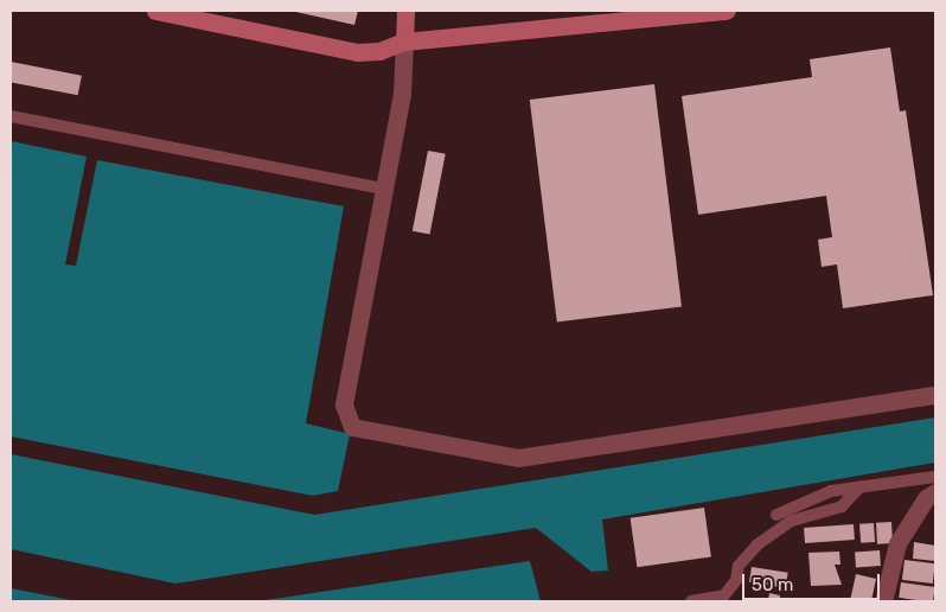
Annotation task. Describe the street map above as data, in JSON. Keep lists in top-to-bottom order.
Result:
{
  "scale_bar": "50 m"
}
